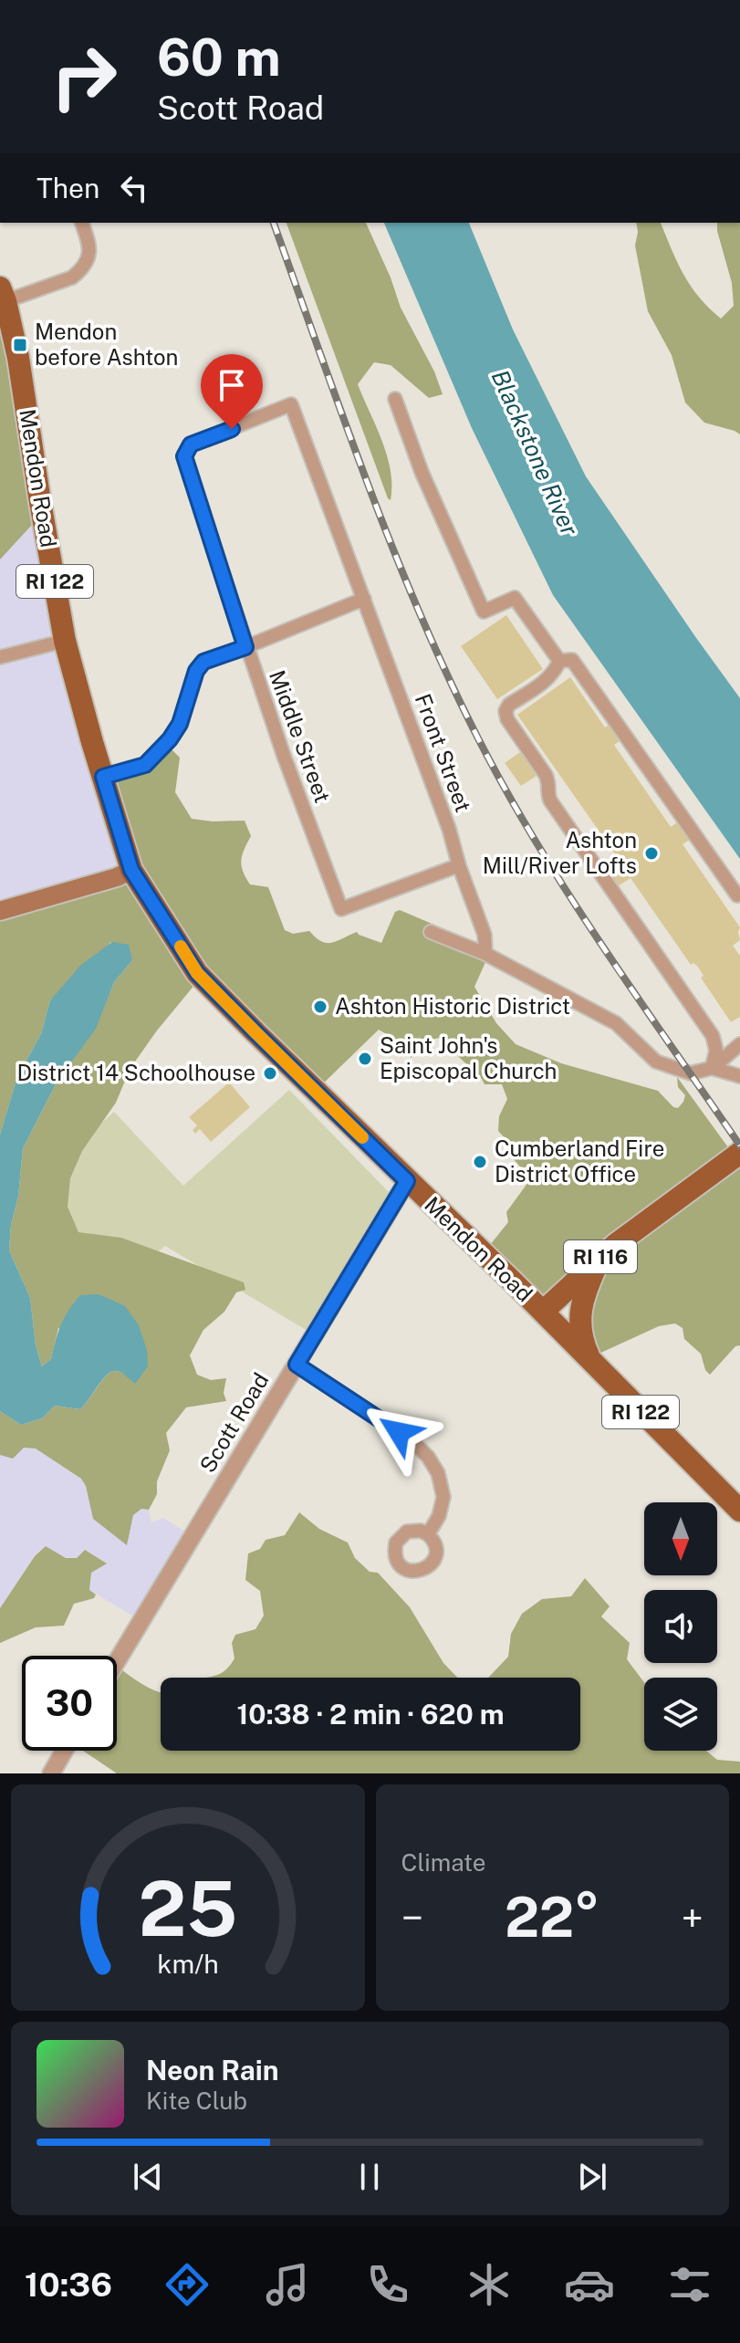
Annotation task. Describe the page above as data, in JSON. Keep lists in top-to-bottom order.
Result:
{
  "streets": {
    "main road": ["Mendon Road", "RI 122", "RI 116"],
    "street": ["Middle Street", "Front Street", "Scott Road"]
  },
  "crossings": [
    ["Mendon Road", "RI 116"],
    ["Mendon Road", "Scott Road"],
    ["Middle Street", "Front Street"]
  ],
  "water": ["Blackstone River"],
  "places": {
    "transit": ["Mendon before Ashton"],
    "other": [
      "Ashton Mill/River Lofts",
      "Ashton Historic District",
      "Saint John's Episcopal Church",
      "District 14 Schoolhouse",
      "Cumberland Fire District Office"
    ]
  },
  "north": "bottom",
  "page": {
    "turn": ["60 m", "Scott Road"],
    "then": "Then",
    "limit": "30",
    "trip": "10:38 · 2 min · 620 m",
    "tile": "Climate",
    "heat": ["−", "22°", "+"],
    "song": ["Neon Rain", "Kite Club"],
    "tabs": "10:36",
    "gauge": ["25", "km/h"]
  }
}
